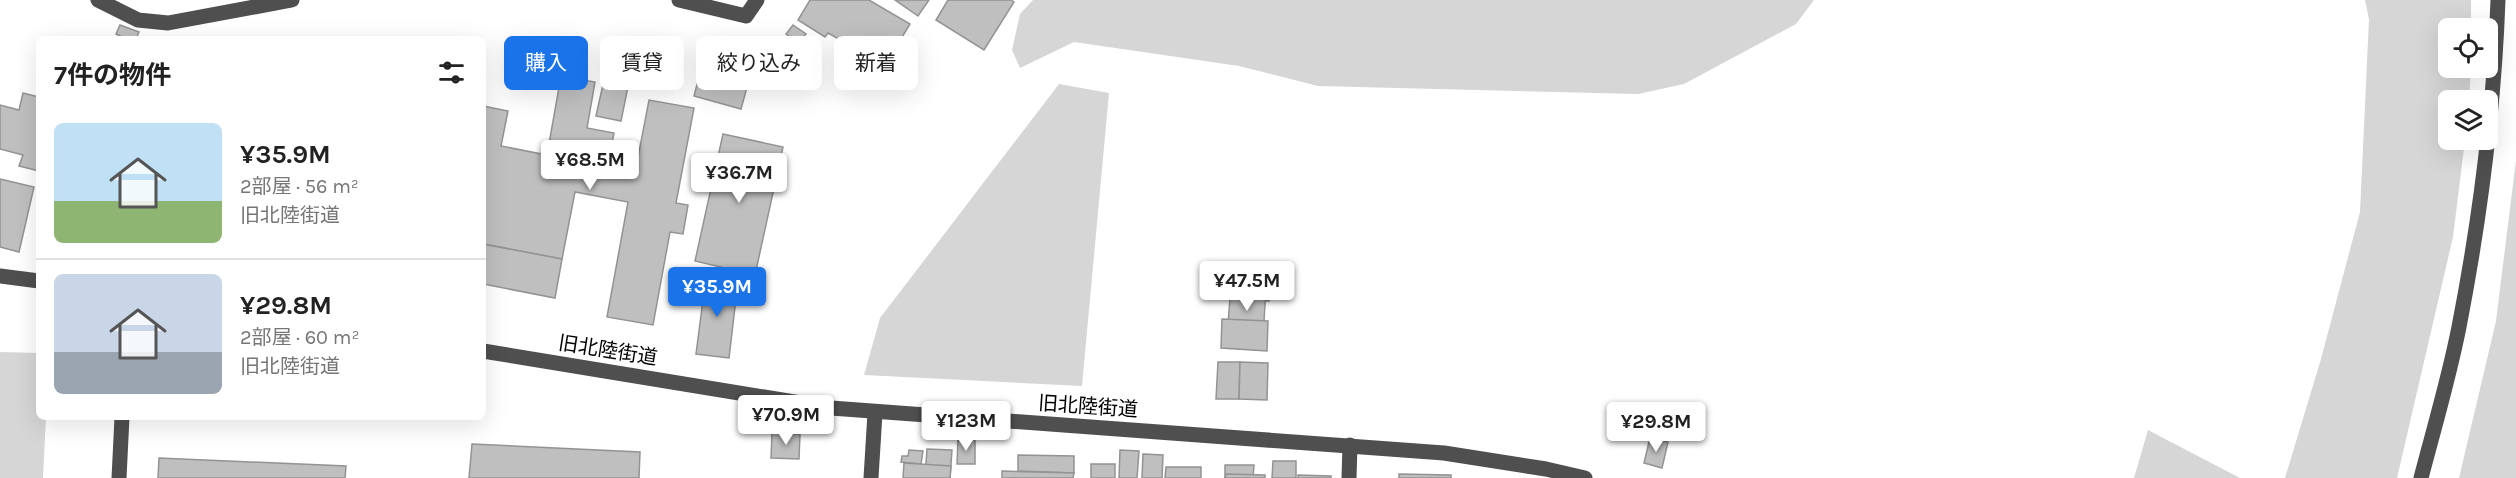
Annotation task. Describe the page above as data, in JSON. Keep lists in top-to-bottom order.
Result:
{
  "streets": {
    "street": ["旧北陸街道"]
  },
  "page": {
    "chip": [
      "購入",
      "賃貸",
      "絞り込み",
      "新着"
    ],
    "heading": "7件の物件",
    "list": [
      {
        "name": "¥35.9M",
        "note": "2部屋 · 56 m² · 旧北陸街道"
      },
      {
        "name": "¥29.8M",
        "note": "2部屋 · 60 m² · 旧北陸街道"
      }
    ],
    "price": [
      "¥68.5M",
      "¥36.7M",
      "¥47.5M",
      "¥35.9M",
      "¥70.9M",
      "¥123M",
      "¥29.8M"
    ]
  }
}
